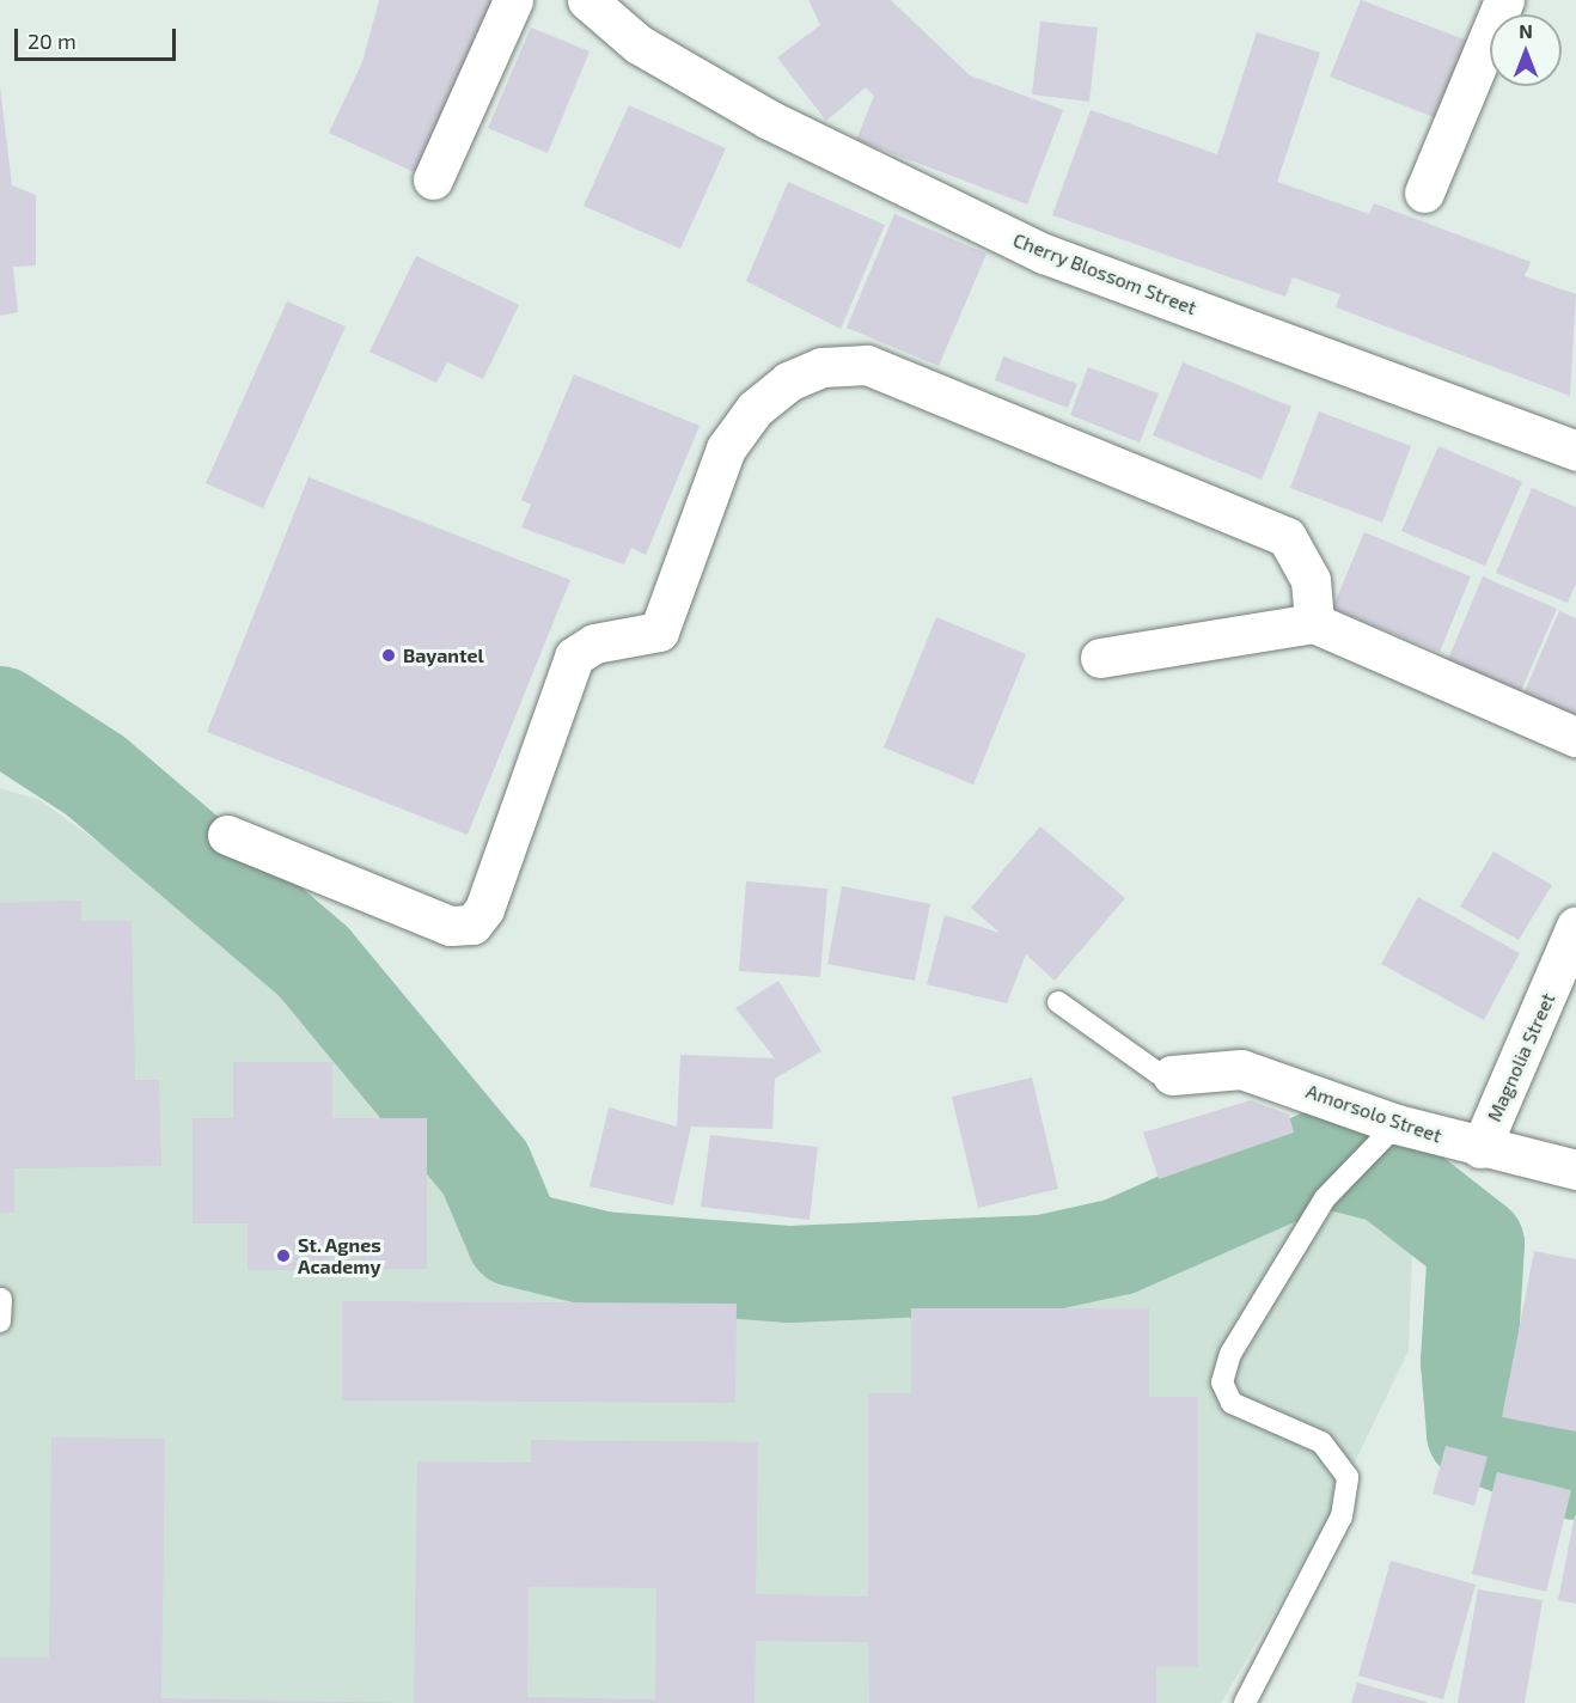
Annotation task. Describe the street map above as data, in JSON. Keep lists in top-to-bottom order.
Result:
{
  "streets": {
    "street": ["Cherry Blossom Street", "Magnolia Street", "Amorsolo Street"]
  },
  "crossings": [
    ["Magnolia Street", "Amorsolo Street"]
  ],
  "places": ["Bayantel", "St. Agnes Academy"],
  "scale_bar": "20 m",
  "north": "top"
}
